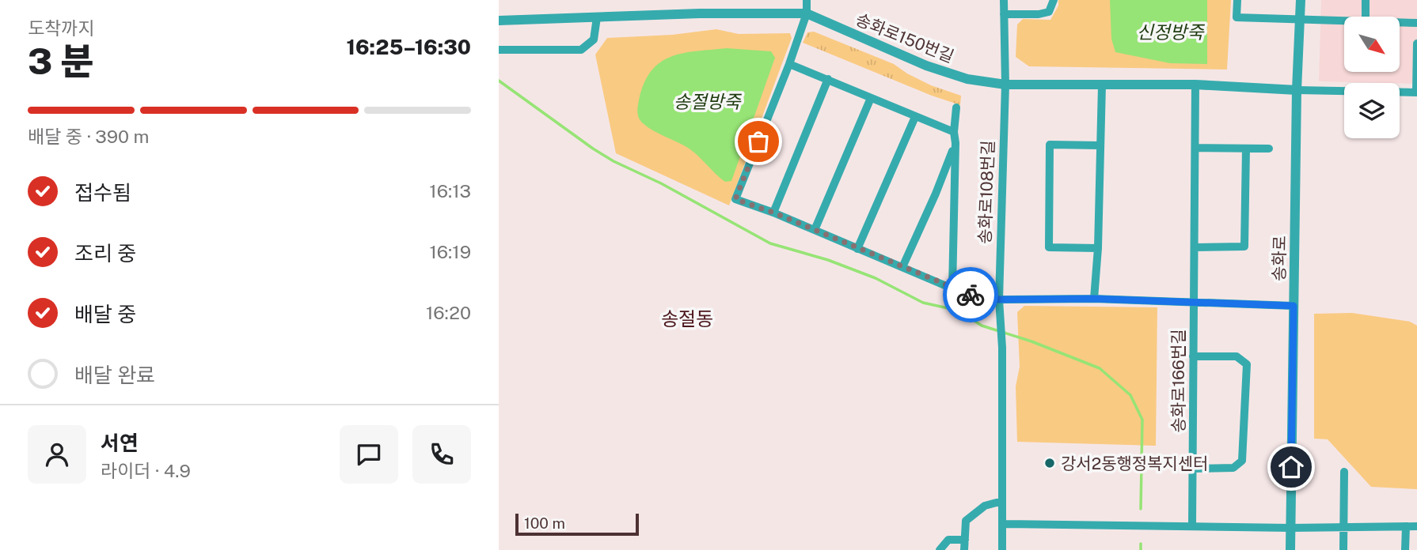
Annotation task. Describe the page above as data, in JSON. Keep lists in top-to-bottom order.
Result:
{
  "streets": {
    "street": [
      "송화로150번길",
      "송화로108번길",
      "송화로",
      "송화로166번길"
    ]
  },
  "crossings": [
    ["송화로150번길", "송화로108번길"],
    ["송화로150번길", "송화로"]
  ],
  "districts": ["송절동"],
  "water": ["신정방죽", "송절방죽"],
  "places": ["강서2동행정복지센터"],
  "scale_bar": "100 m",
  "north": "bottom right",
  "page": {
    "heading": ["3 분", "도착까지", "16:25–16:30"],
    "panel": ["서연", "라이더 · 4.9"],
    "bar": "배달 중 · 390 m",
    "list": [
      ["접수됨", "16:13"],
      ["조리 중", "16:19"],
      ["배달 중", "16:20"],
      "배달 완료"
    ],
    "scale": "100 m"
  }
}
